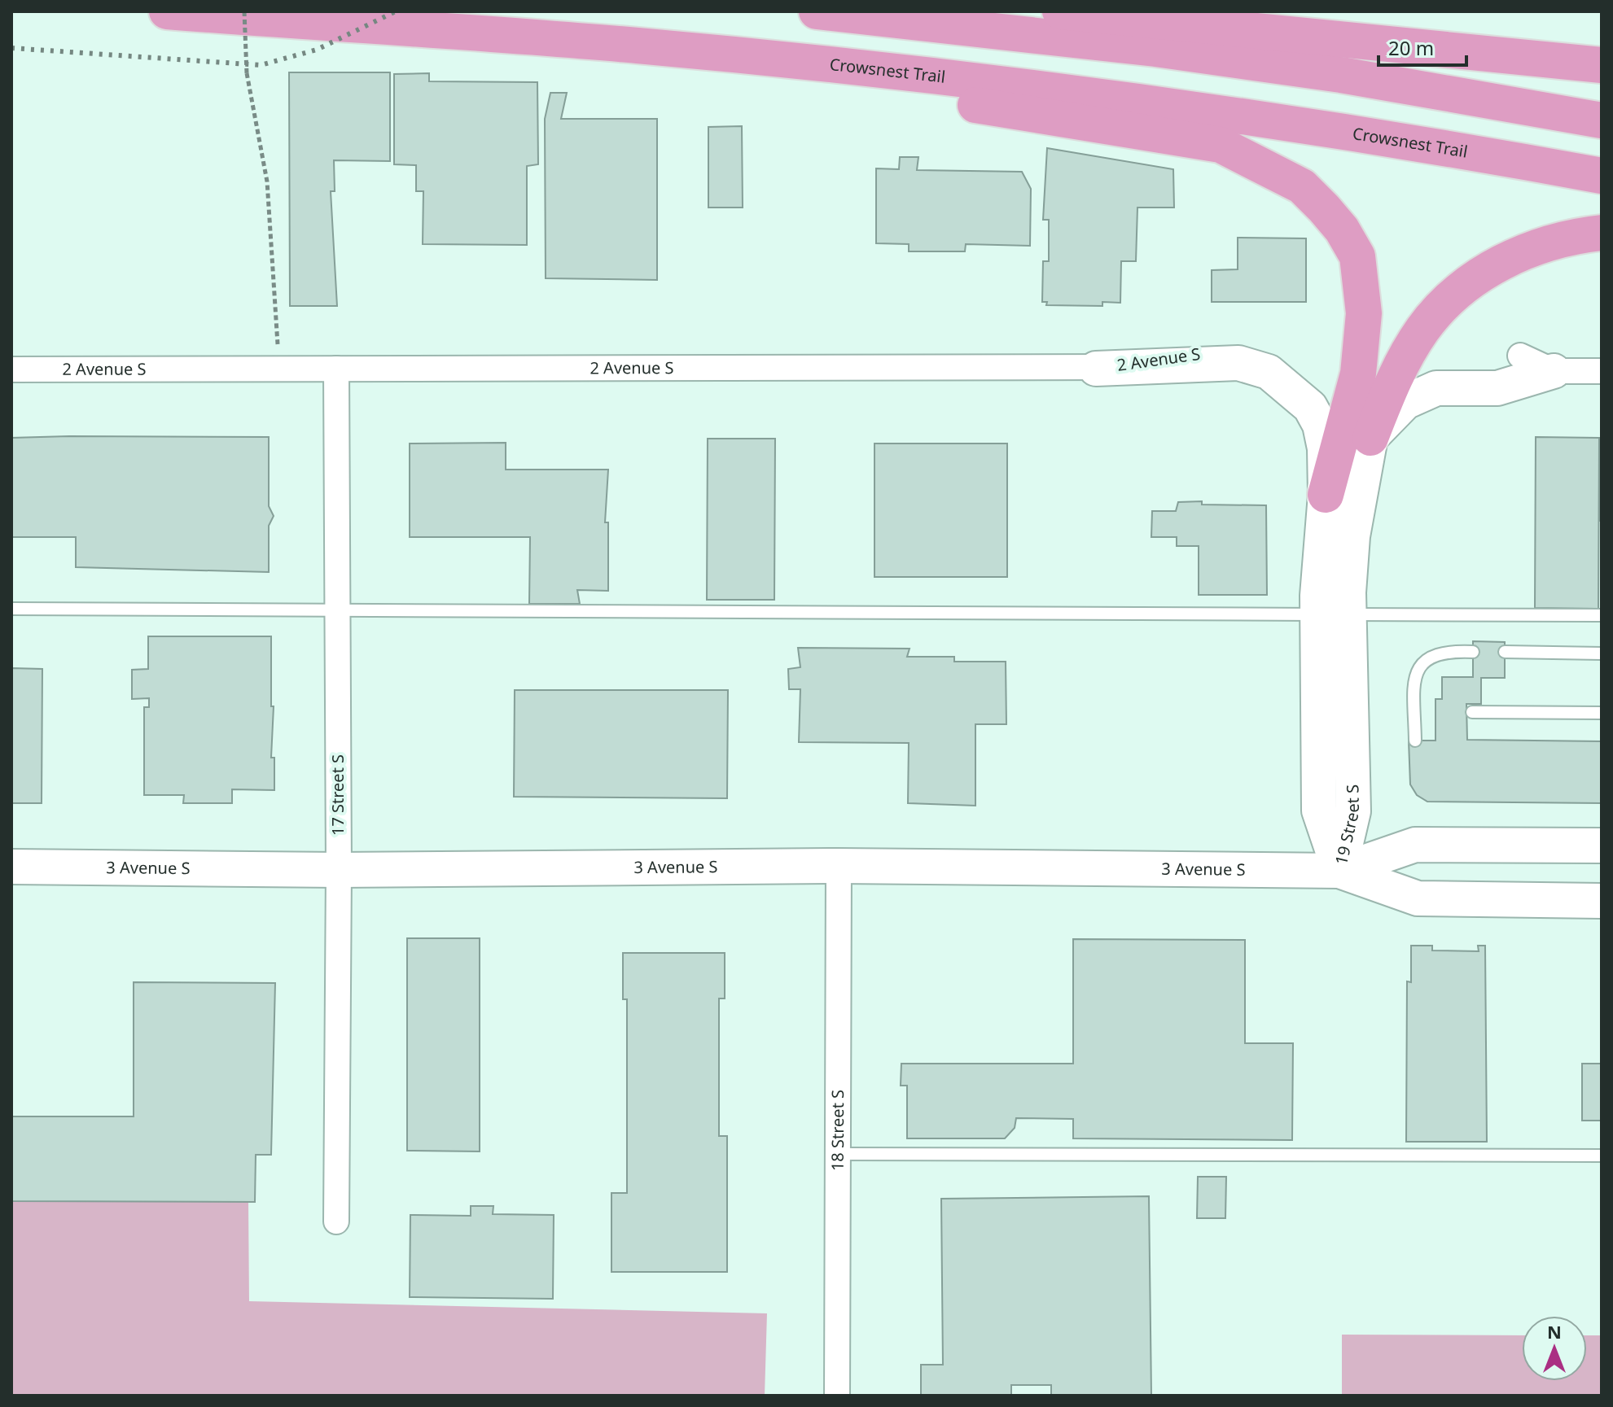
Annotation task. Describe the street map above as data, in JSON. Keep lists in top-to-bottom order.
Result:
{
  "streets": {
    "highway": ["Crowsnest Trail"],
    "main road": ["19 Street S", "3 Avenue S"],
    "street": ["2 Avenue S", "17 Street S", "18 Street S"]
  },
  "crossings": [
    ["2 Avenue S", "17 Street S"],
    ["2 Avenue S", "19 Street S"],
    ["17 Street S", "3 Avenue S"],
    ["19 Street S", "3 Avenue S"],
    ["3 Avenue S", "18 Street S"]
  ],
  "scale_bar": "20 m",
  "north": "top"
}
